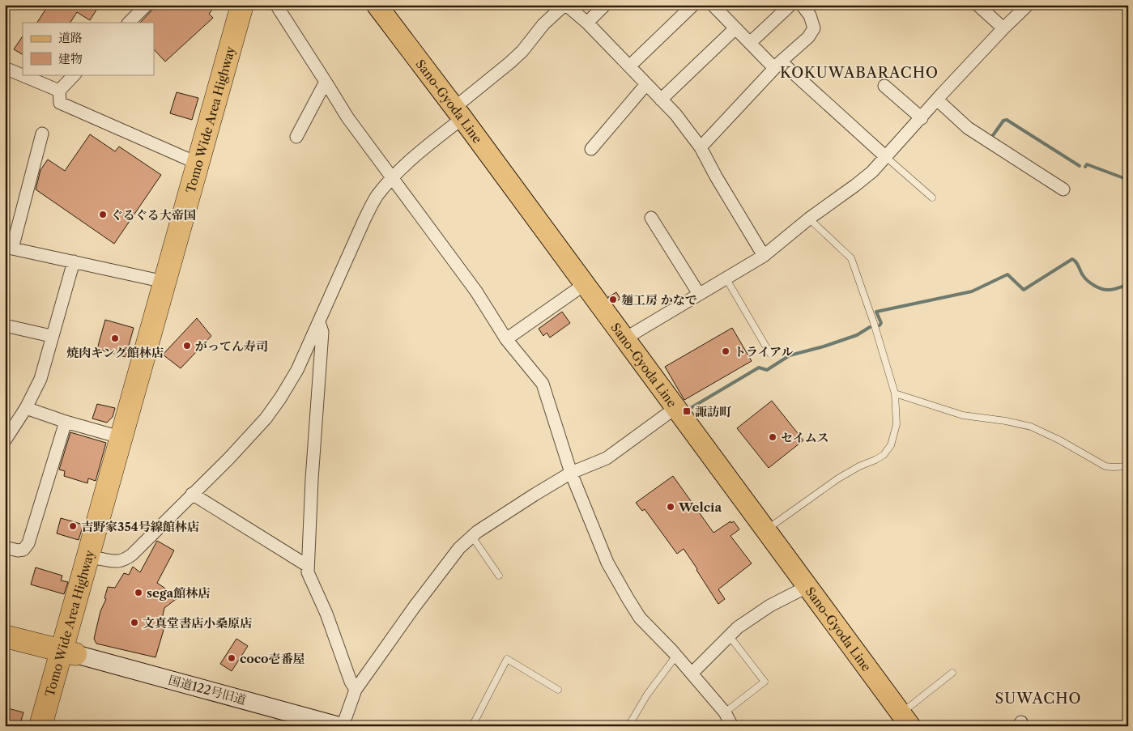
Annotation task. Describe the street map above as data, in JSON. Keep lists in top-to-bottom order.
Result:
{
  "streets": {
    "highway": ["Tomo Wide Area Highway"],
    "main road": ["Sano-Gyoda Line"],
    "street": ["国道122号旧道"]
  },
  "crossings": [
    ["Tomo Wide Area Highway", "国道122号旧道"]
  ],
  "districts": ["KOKUWABARACHO", "SUWACHO"],
  "places": {
    "other": [
      "ぐるぐる大帝国",
      "麺工房 かなで",
      "焼肉キング館林店",
      "がってん寿司",
      "トライアル",
      "セイムス",
      "Welcia",
      "吉野家354号線館林店",
      "sega館林店",
      "文真堂書店小桑原店",
      "coco壱番屋"
    ],
    "transit": ["諏訪町"]
  },
  "legend": ["道路", "建物"]
}
